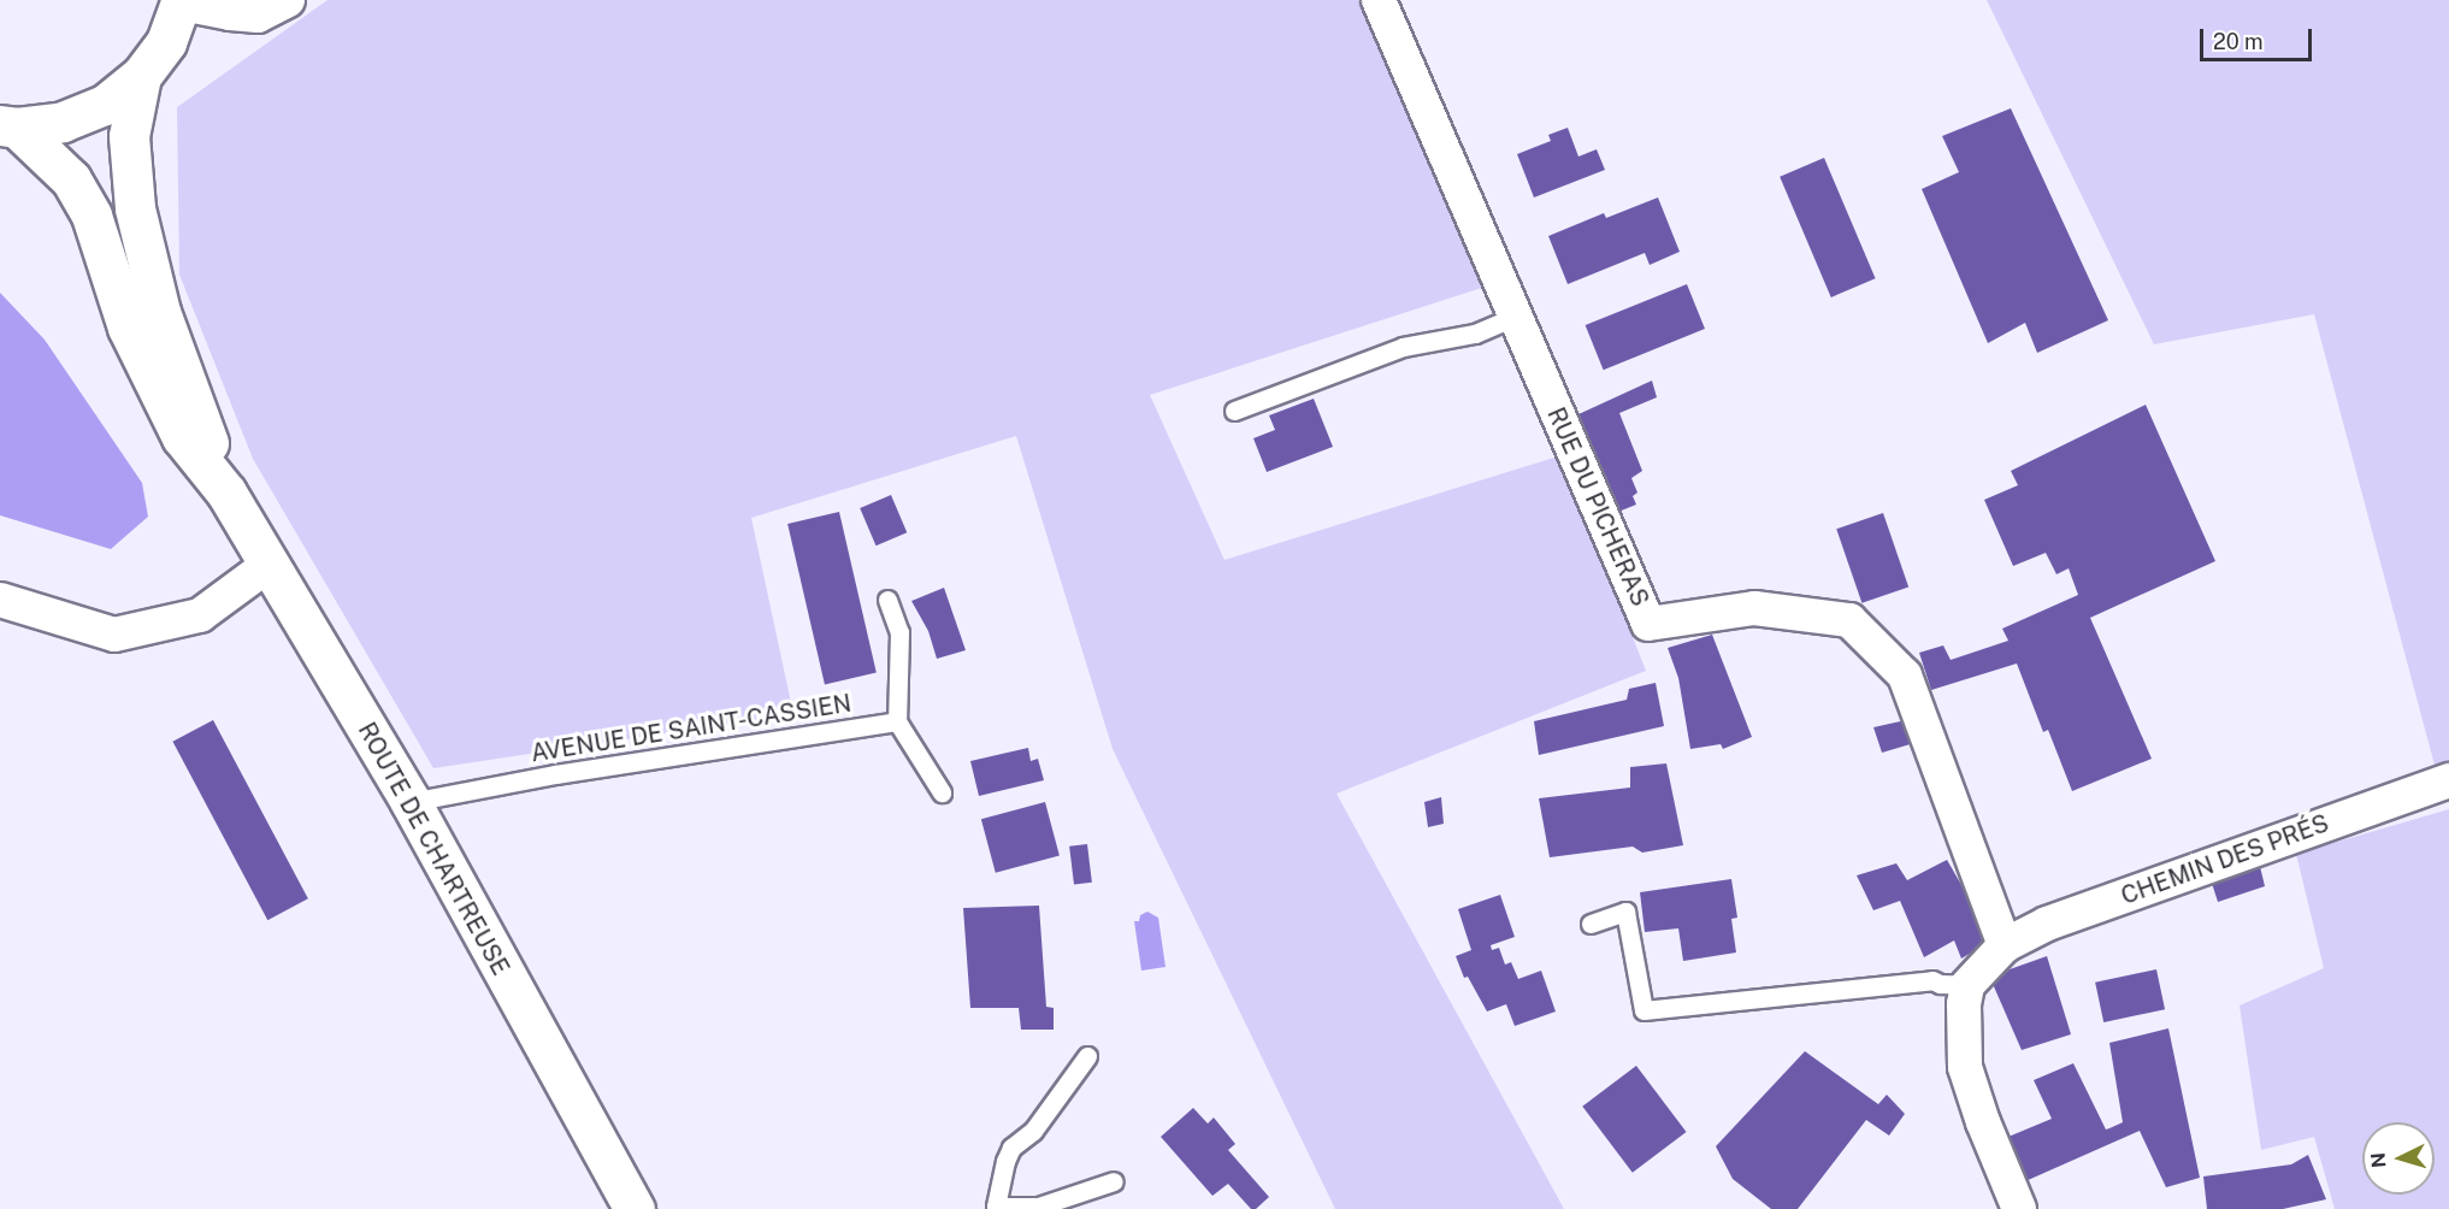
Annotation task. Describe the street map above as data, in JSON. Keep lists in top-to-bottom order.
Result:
{
  "streets": {
    "main road": ["ROUTE DE CHARTREUSE"],
    "street": ["RUE DU PICHERAS", "CHEMIN DES PRÉS"],
    "lane": ["AVENUE DE SAINT-CASSIEN"]
  },
  "crossings": [
    ["RUE DU PICHERAS", "CHEMIN DES PRÉS"],
    ["AVENUE DE SAINT-CASSIEN", "ROUTE DE CHARTREUSE"]
  ],
  "scale_bar": "20 m",
  "north": "left"
}
